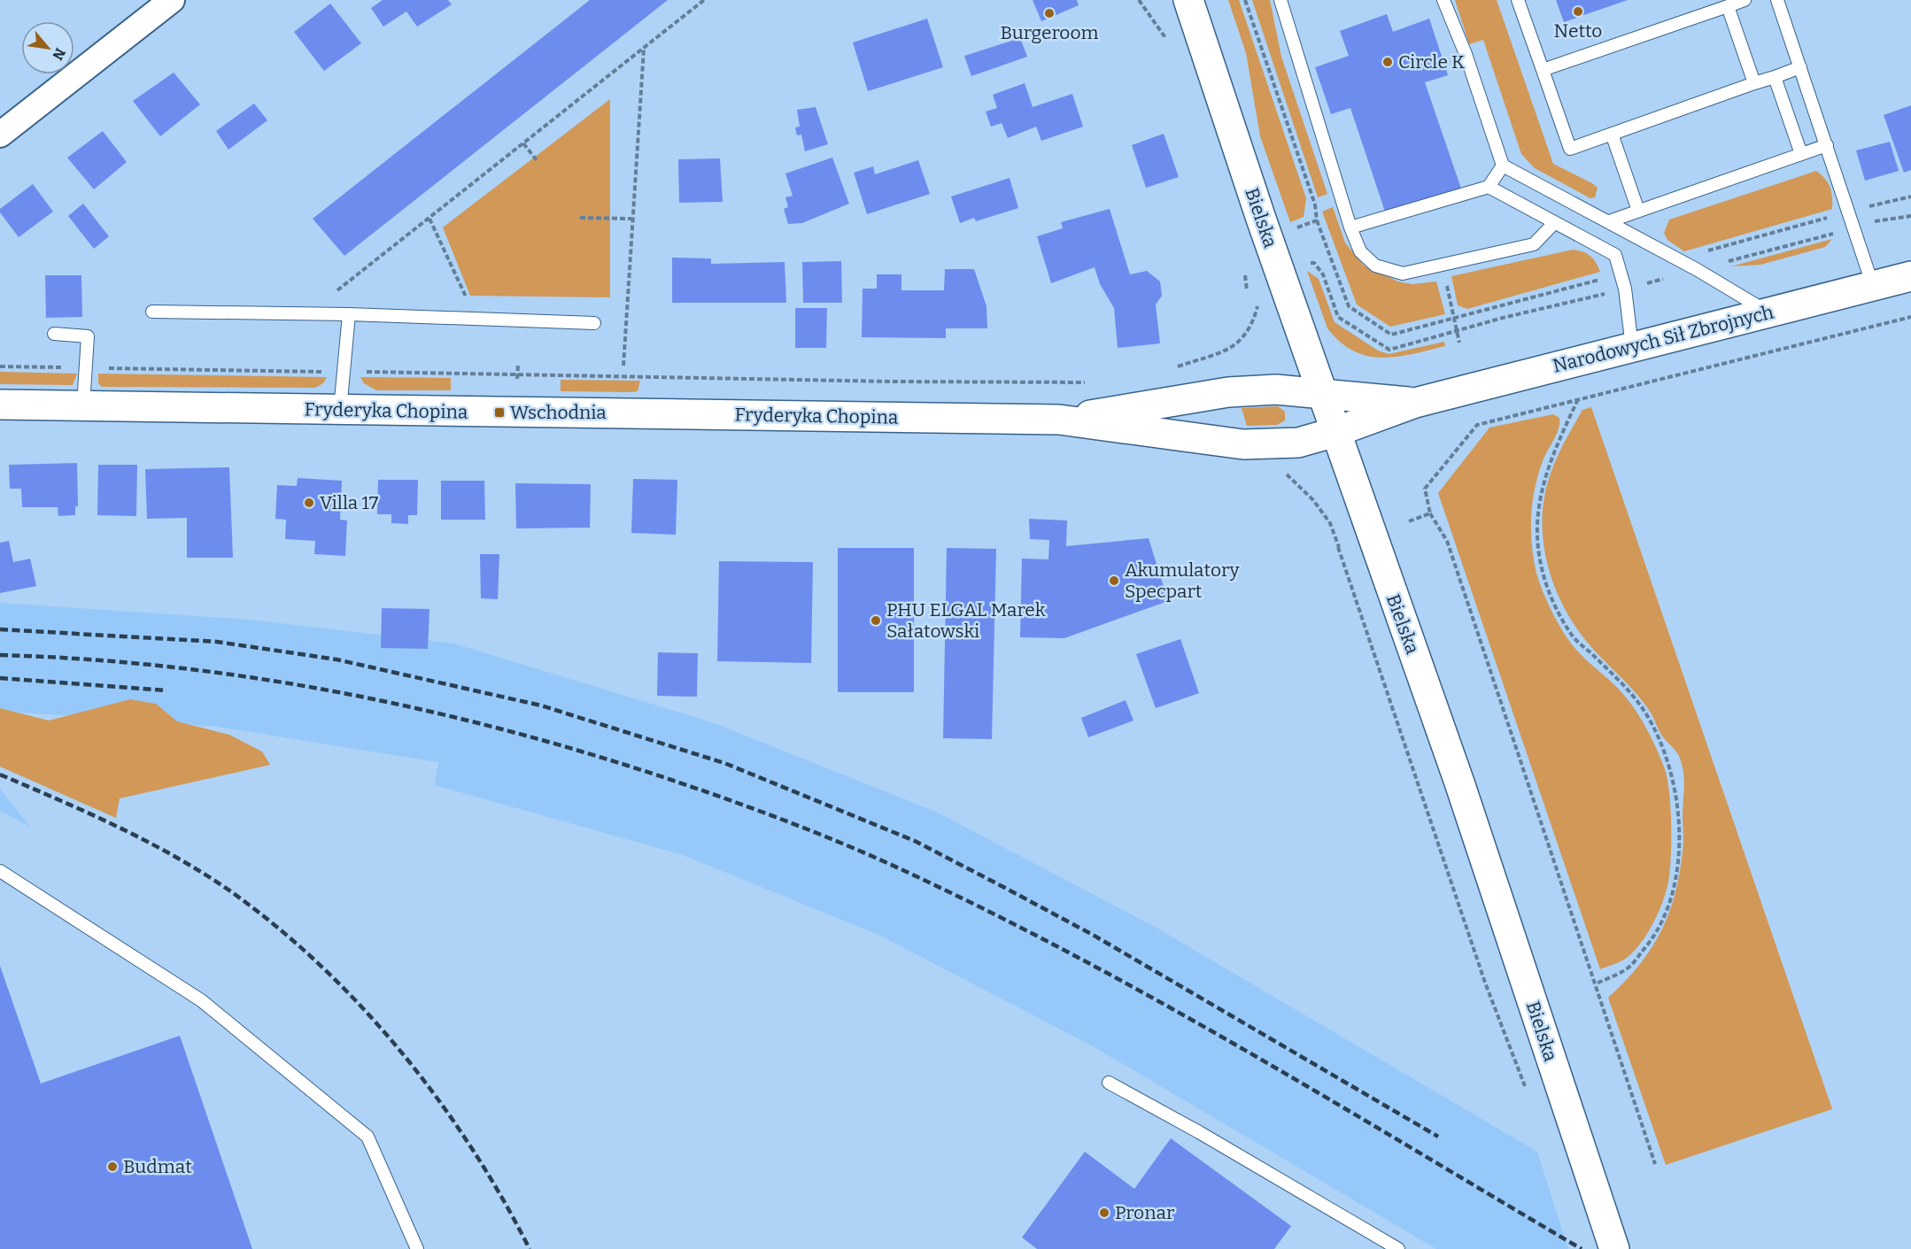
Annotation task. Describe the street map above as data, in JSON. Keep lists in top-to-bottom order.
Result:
{
  "streets": {
    "street": ["Bielska", "Narodowych Sił Zbrojnych", "Fryderyka Chopina"]
  },
  "crossings": [
    ["Bielska", "Narodowych Sił Zbrojnych"],
    ["Bielska", "Fryderyka Chopina"],
    ["Narodowych Sił Zbrojnych", "Fryderyka Chopina"]
  ],
  "places": {
    "other": [
      "Netto",
      "Burgeroom",
      "Circle K",
      "Villa 17",
      "Akumulatory Specpart",
      "PHU ELGAL Marek Sałatowski",
      "Budmat",
      "Pronar"
    ],
    "transit": ["Wschodnia"]
  },
  "north": "bottom right"
}
